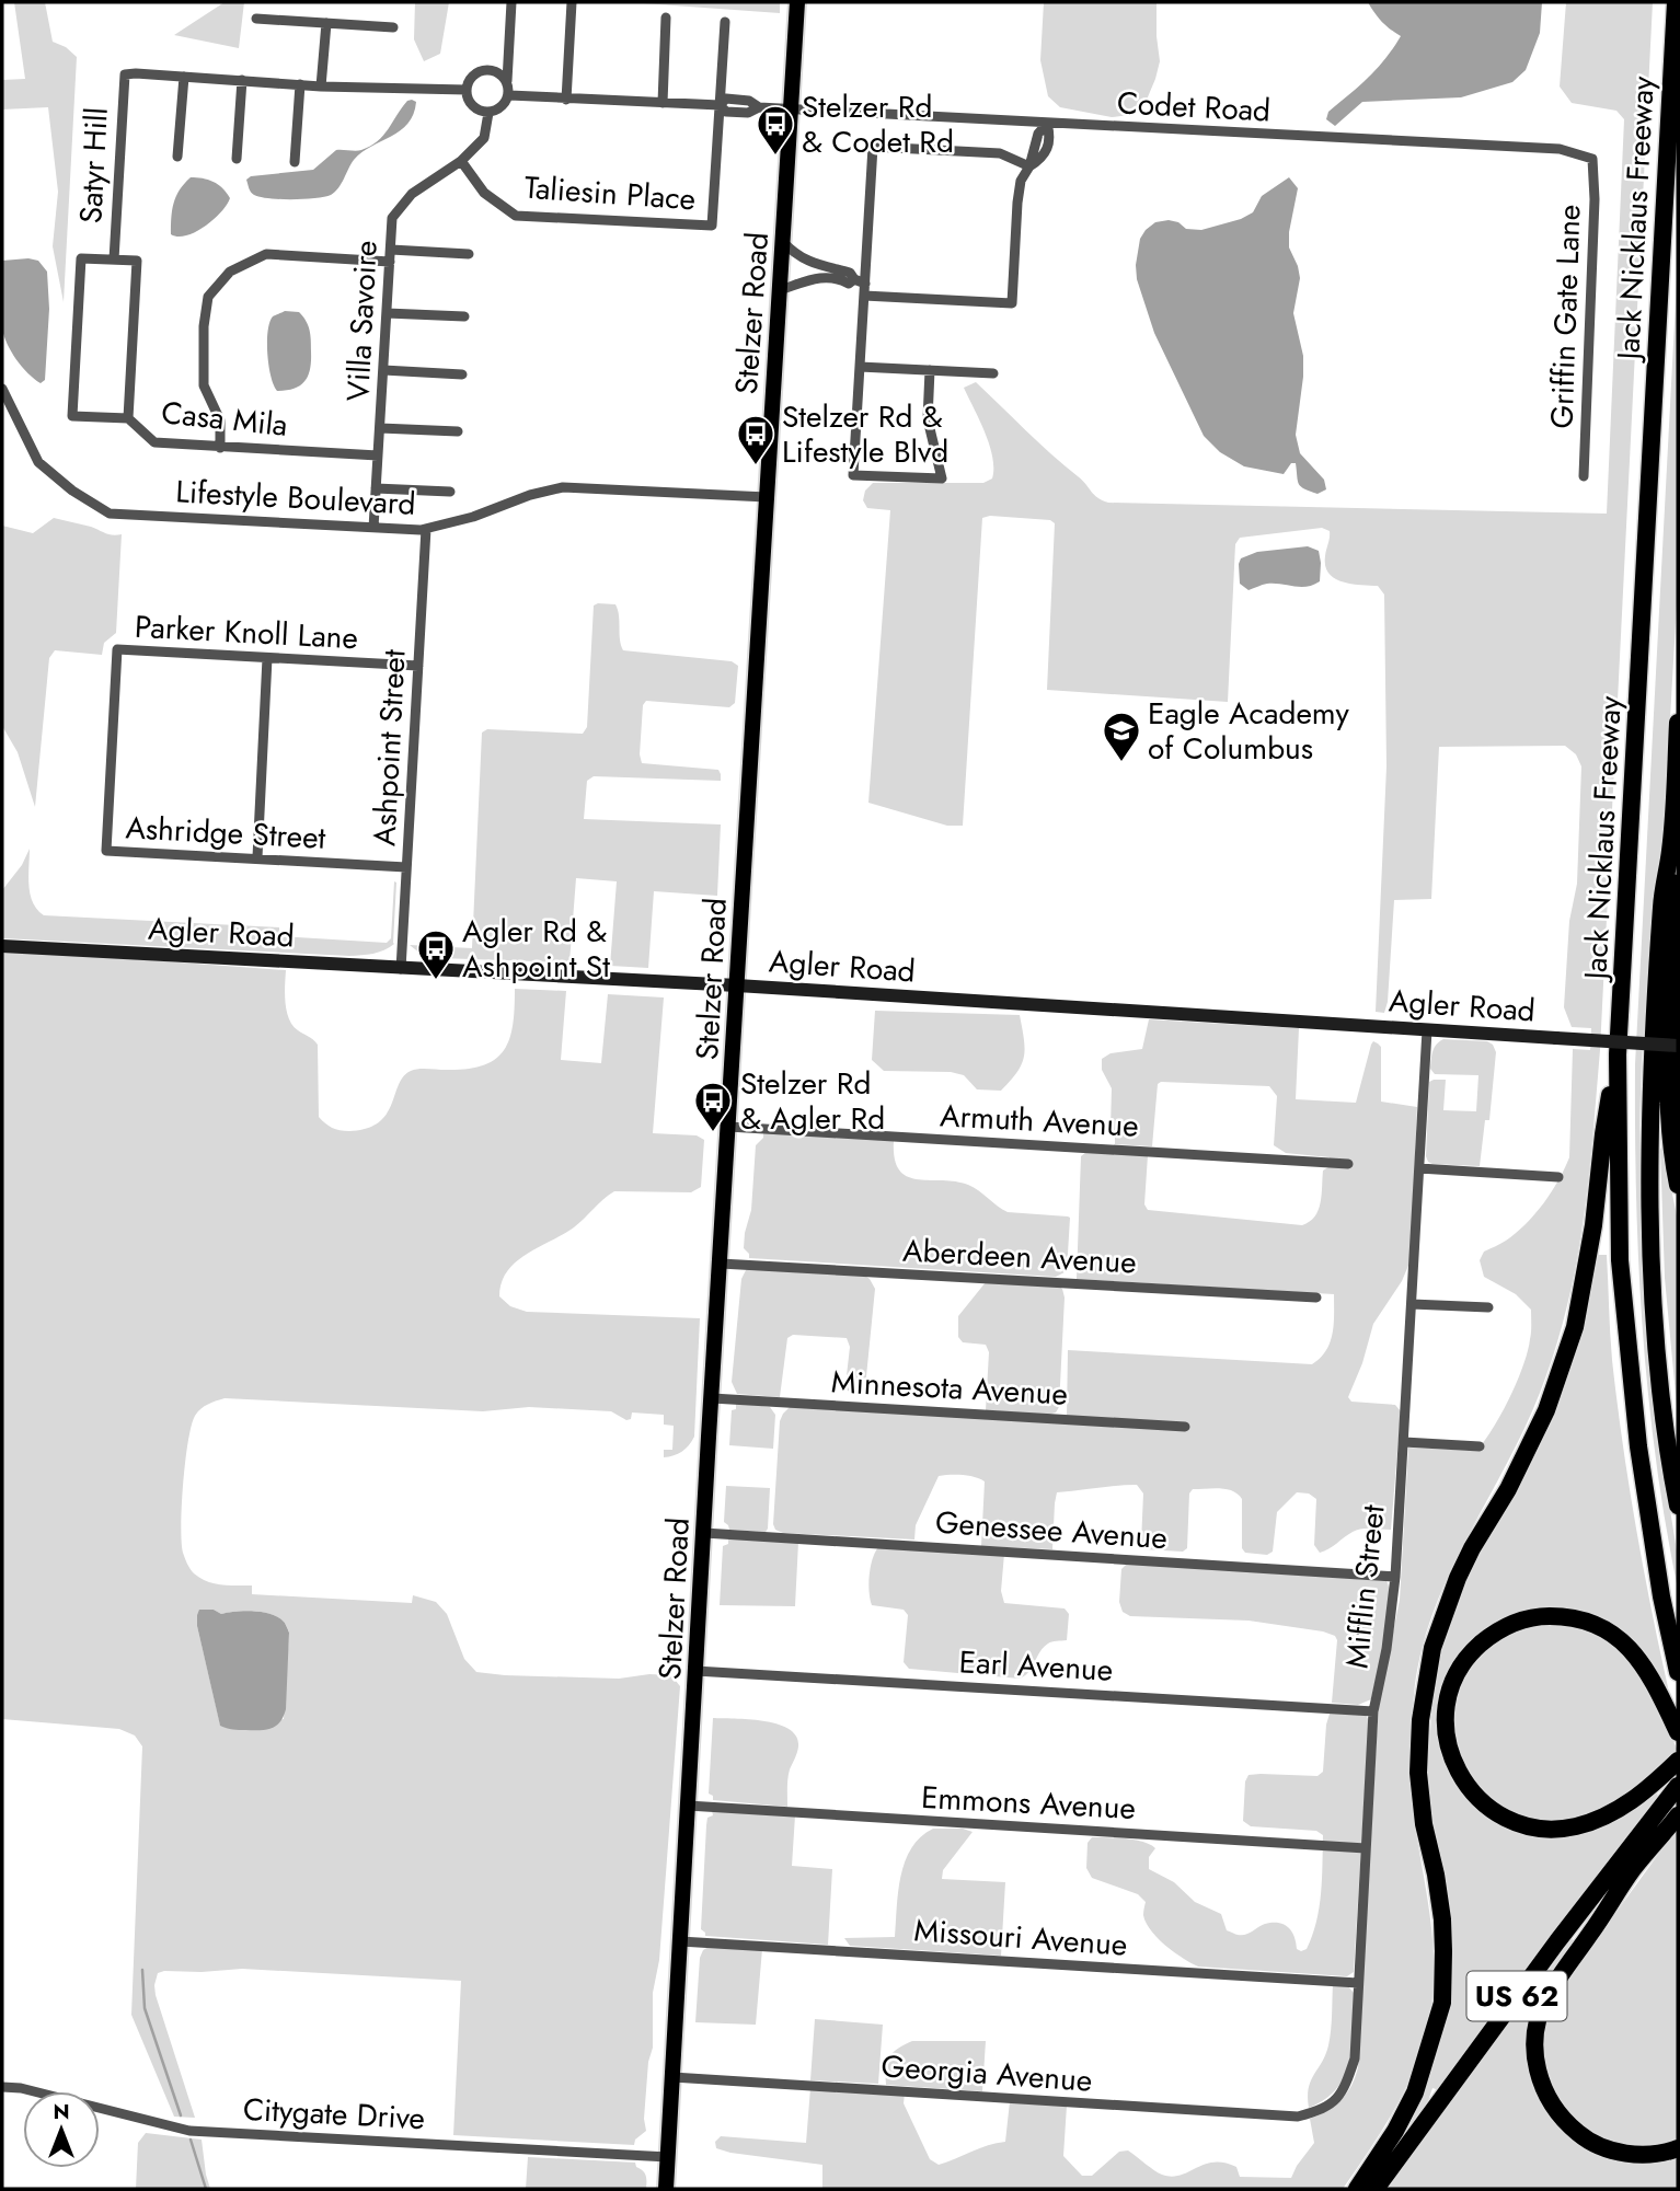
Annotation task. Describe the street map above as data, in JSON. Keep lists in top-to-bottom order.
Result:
{
  "streets": {
    "highway": ["Jack Nicklaus Freeway", "US 62"],
    "main road": ["Stelzer Road", "Agler Road"],
    "street": [
      "Codet Road",
      "Satyr Hill",
      "Taliesin Place",
      "Griffin Gate Lane",
      "Villa Savoire",
      "Casa Mila",
      "Lifestyle Boulevard",
      "Parker Knoll Lane",
      "Ashpoint Street",
      "Ashridge Street",
      "Armuth Avenue",
      "Aberdeen Avenue",
      "Minnesota Avenue",
      "Genessee Avenue",
      "Mifflin Street",
      "Earl Avenue",
      "Emmons Avenue",
      "Missouri Avenue",
      "Georgia Avenue",
      "Citygate Drive"
    ]
  },
  "crossings": [
    ["Codet Road", "Taliesin Place"],
    ["Codet Road", "Stelzer Road"],
    ["Codet Road", "Griffin Gate Lane"],
    ["Satyr Hill", "Casa Mila"],
    ["Taliesin Place", "Villa Savoire"],
    ["Stelzer Road", "Lifestyle Boulevard"],
    ["Stelzer Road", "Agler Road"],
    ["Stelzer Road", "Armuth Avenue"],
    ["Stelzer Road", "Aberdeen Avenue"],
    ["Stelzer Road", "Minnesota Avenue"],
    ["Stelzer Road", "Genessee Avenue"],
    ["Stelzer Road", "Earl Avenue"],
    ["Stelzer Road", "Emmons Avenue"],
    ["Stelzer Road", "Missouri Avenue"],
    ["Stelzer Road", "Georgia Avenue"],
    ["Stelzer Road", "Citygate Drive"],
    ["Villa Savoire", "Casa Mila"],
    ["Villa Savoire", "Lifestyle Boulevard"],
    ["Lifestyle Boulevard", "Ashpoint Street"],
    ["Parker Knoll Lane", "Ashpoint Street"],
    ["Parker Knoll Lane", "Ashridge Street"],
    ["Ashpoint Street", "Ashridge Street"],
    ["Ashpoint Street", "Agler Road"],
    ["Agler Road", "Mifflin Street"],
    ["Genessee Avenue", "Mifflin Street"],
    ["Mifflin Street", "Earl Avenue"],
    ["Mifflin Street", "Emmons Avenue"],
    ["Mifflin Street", "Missouri Avenue"],
    ["Mifflin Street", "Georgia Avenue"]
  ],
  "places": {
    "bus stop": [
      "Stelzer Rd & Codet Rd",
      "Stelzer Rd & Lifestyle Blvd",
      "Agler Rd & Ashpoint St",
      "Stelzer Rd & Agler Rd"
    ],
    "school or university": ["Eagle Academy of Columbus"]
  },
  "north": "top"
}
